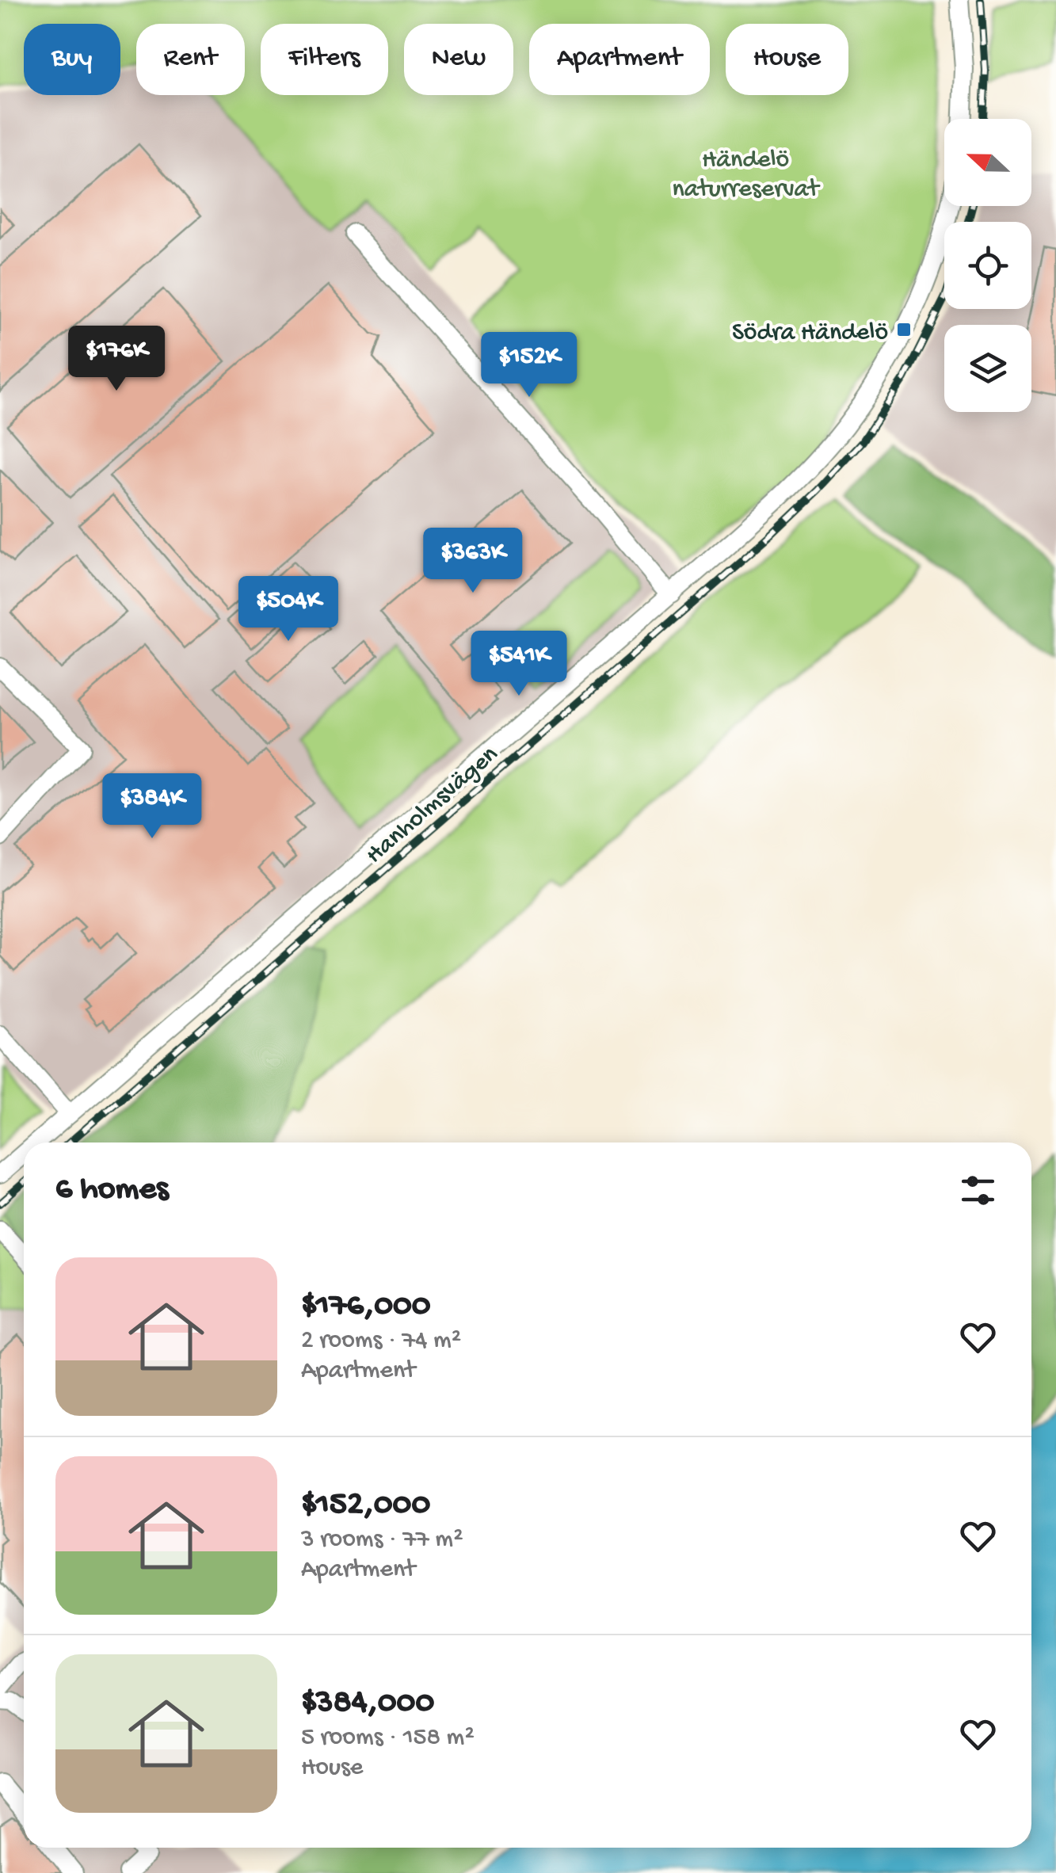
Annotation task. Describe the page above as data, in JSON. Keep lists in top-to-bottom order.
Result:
{
  "streets": {
    "street": ["Hanholmsvägen"]
  },
  "parks": ["Händelö naturreservat"],
  "places": {
    "transit": ["Södra Händelö"]
  },
  "north": "left",
  "page": {
    "chip": [
      "Buy",
      "Rent",
      "Filters",
      "New",
      "Apartment",
      "House"
    ],
    "price": [
      "$176K",
      "$152K",
      "$363K",
      "$504K",
      "$541K",
      "$384K"
    ],
    "heading": "6 homes",
    "list": [
      {
        "name": "$176,000",
        "note": "2 rooms · 74 m² · Apartment"
      },
      {
        "name": "$152,000",
        "note": "3 rooms · 77 m² · Apartment"
      },
      {
        "name": "$384,000",
        "note": "5 rooms · 158 m² · House"
      }
    ]
  }
}
